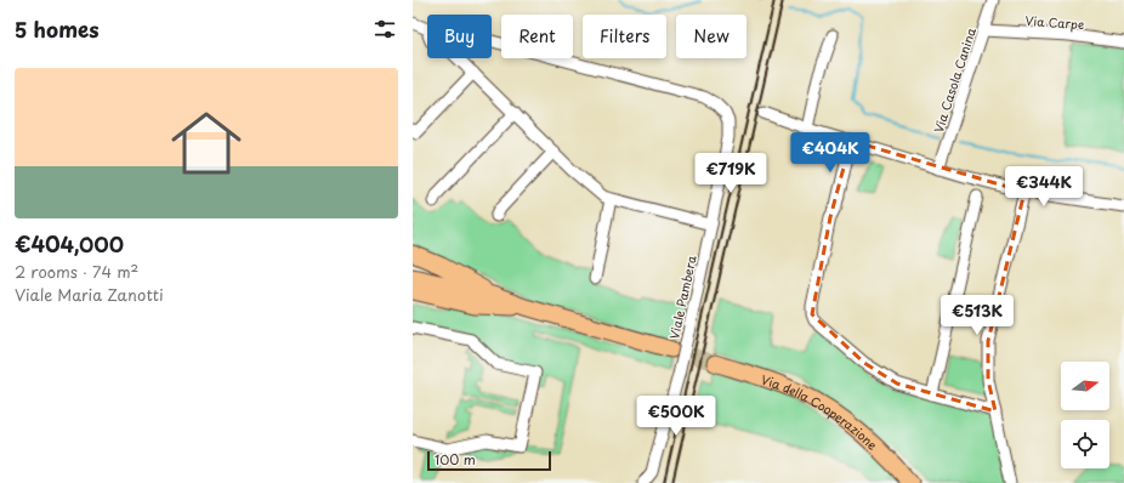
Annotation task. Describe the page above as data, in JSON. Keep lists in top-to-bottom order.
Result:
{
  "streets": {
    "highway": ["Via della Cooperazione"],
    "street": ["Via Carpe", "Via Casola Canina", "Viale Pambera"]
  },
  "crossings": [
    ["Via Carpe", "Via Casola Canina"]
  ],
  "scale_bar": "100 m",
  "north": "right",
  "page": {
    "heading": "5 homes",
    "chip": [
      "Buy",
      "Rent",
      "Filters",
      "New"
    ],
    "list": [
      {
        "name": "€404,000",
        "note": "2 rooms · 74 m² · Viale Maria Zanotti"
      }
    ],
    "price": [
      "€404K",
      "€719K",
      "€344K",
      "€513K",
      "€500K"
    ],
    "scale": "100 m"
  }
}
